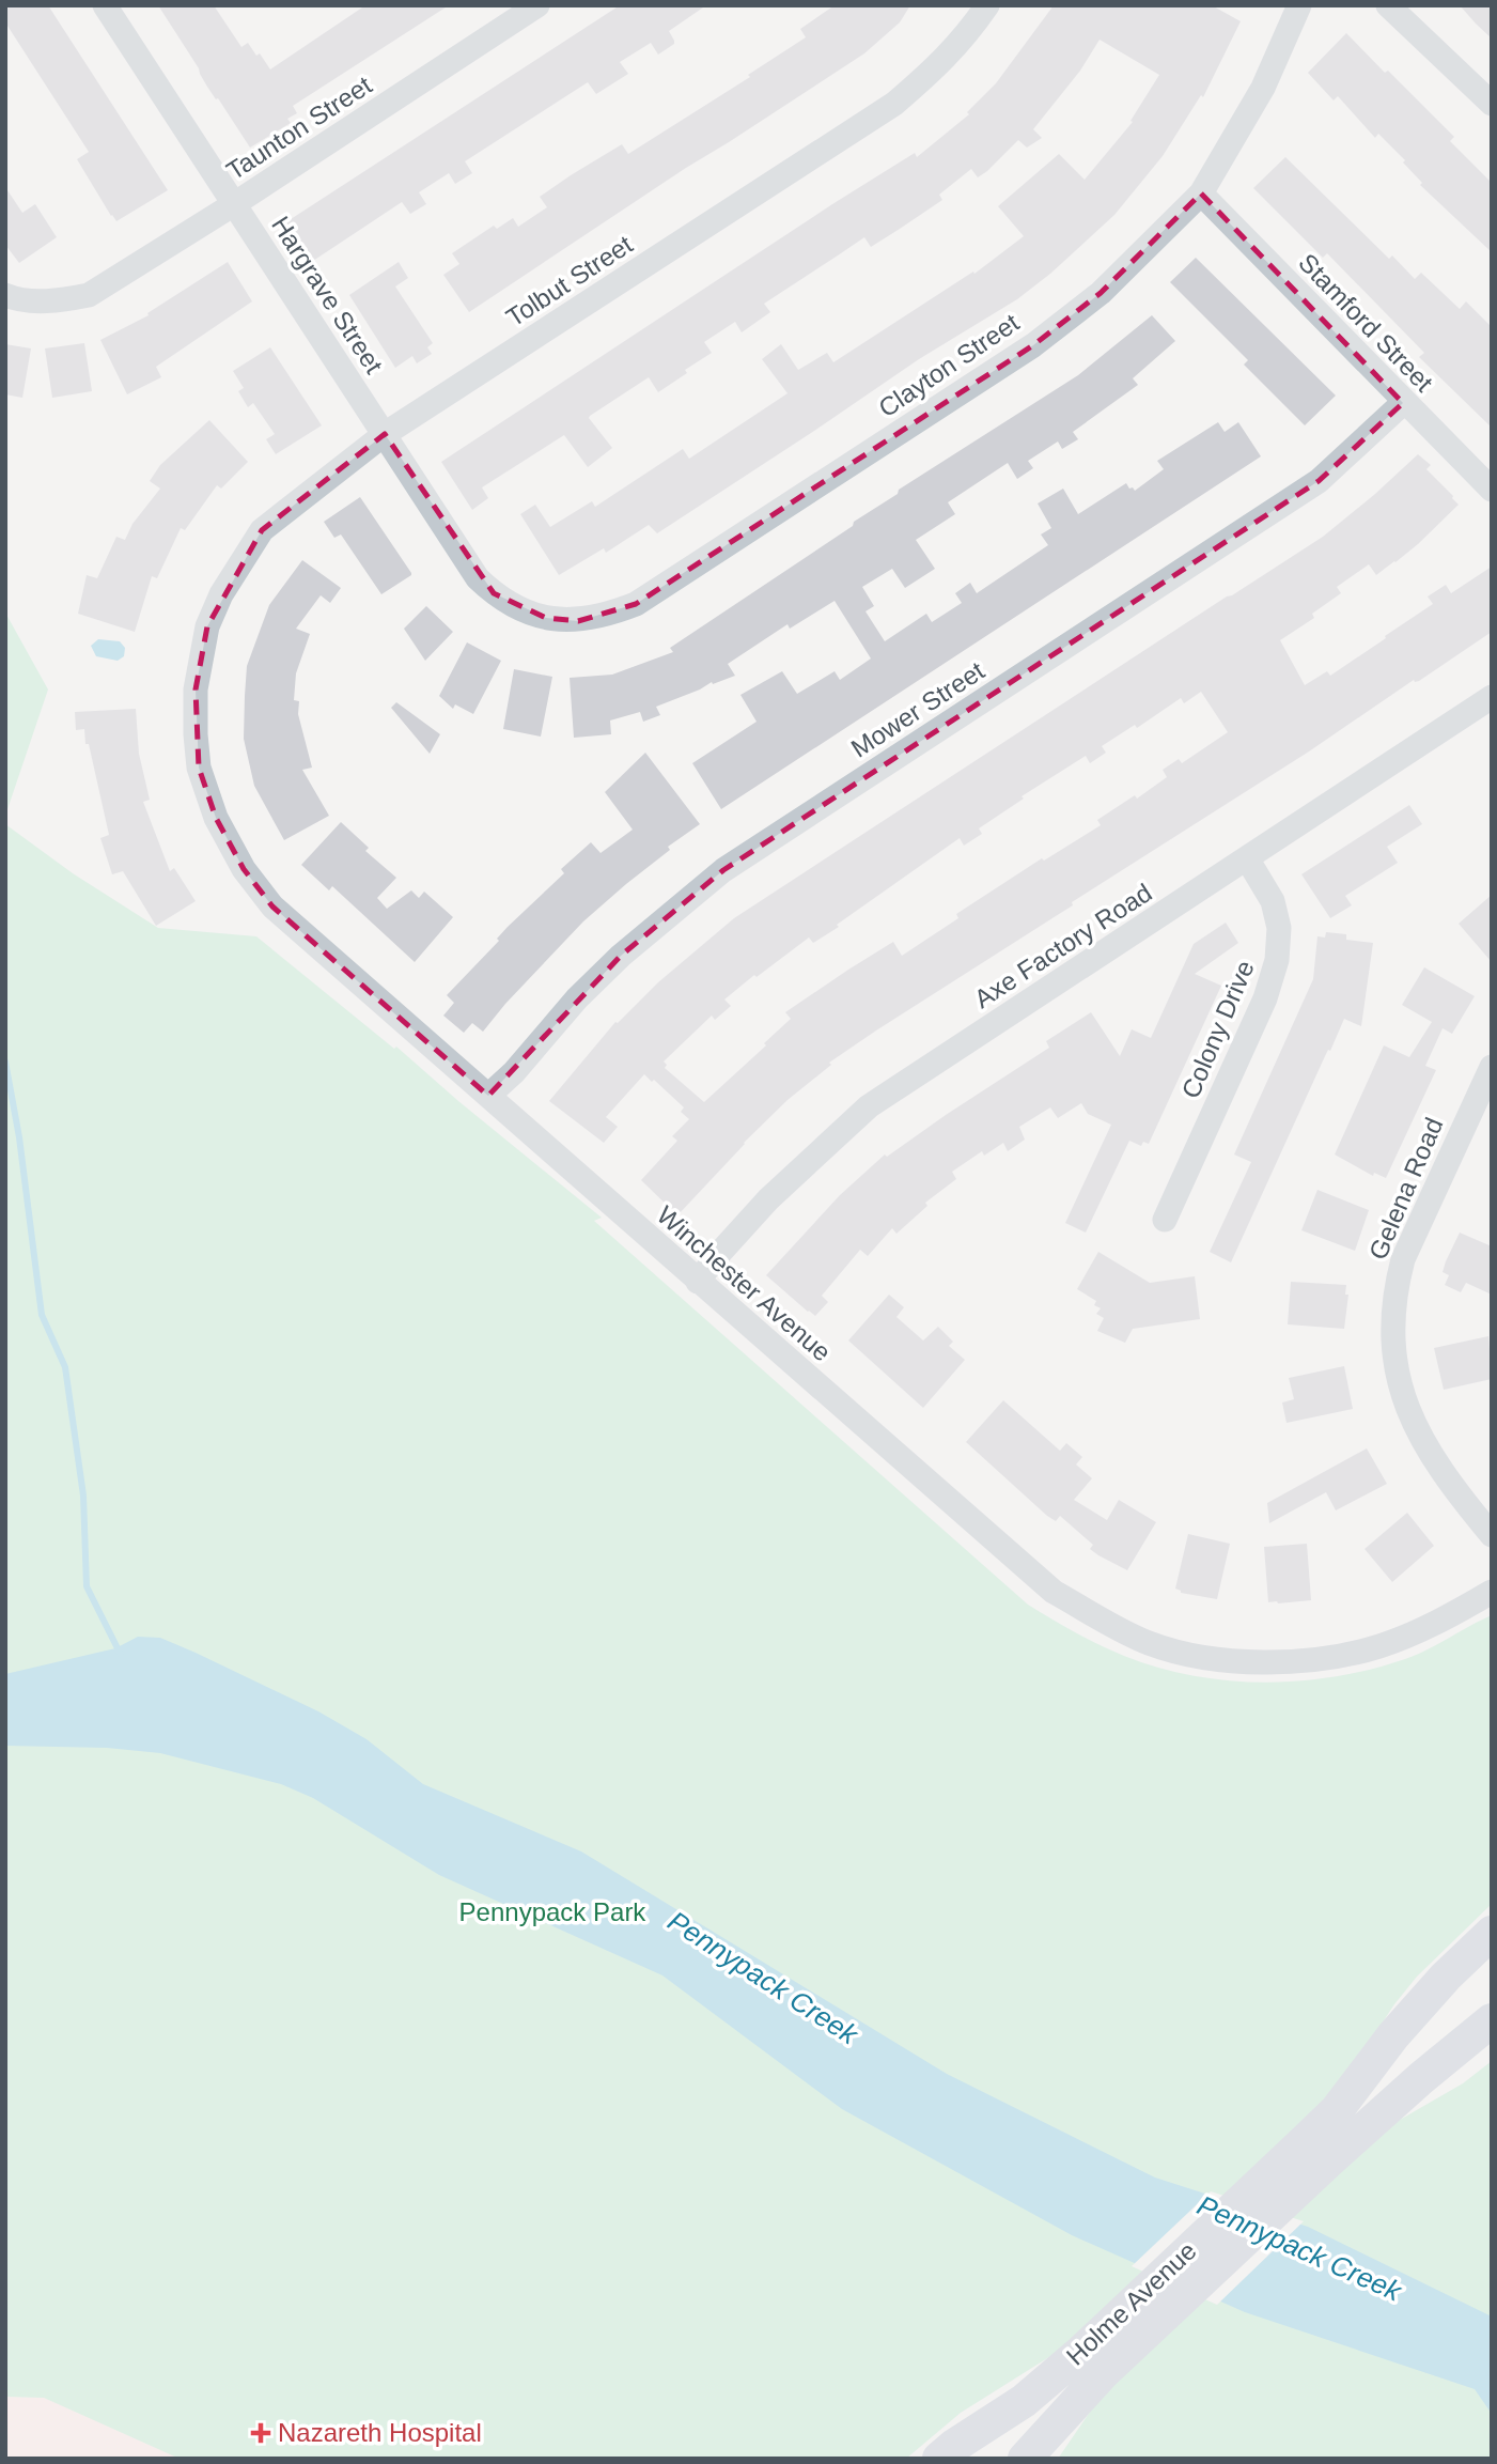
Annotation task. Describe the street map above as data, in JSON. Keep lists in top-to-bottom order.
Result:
{
  "streets": {
    "main road": ["Holme Avenue"],
    "street": [
      "Taunton Street",
      "Tolbut Street",
      "Hargrave Street",
      "Stamford Street",
      "Clayton Street",
      "Mower Street",
      "Axe Factory Road",
      "Colony Drive",
      "Gelena Road",
      "Winchester Avenue"
    ]
  },
  "crossings": [
    ["Taunton Street", "Hargrave Street"],
    ["Tolbut Street", "Hargrave Street"],
    ["Tolbut Street", "Winchester Avenue"],
    ["Hargrave Street", "Clayton Street"],
    ["Stamford Street", "Clayton Street"],
    ["Stamford Street", "Mower Street"],
    ["Mower Street", "Winchester Avenue"],
    ["Axe Factory Road", "Colony Drive"],
    ["Axe Factory Road", "Winchester Avenue"]
  ],
  "water": ["Pennypack Creek"],
  "parks": ["Pennypack Park"],
  "places": {
    "health": ["Nazareth Hospital"]
  }
}
